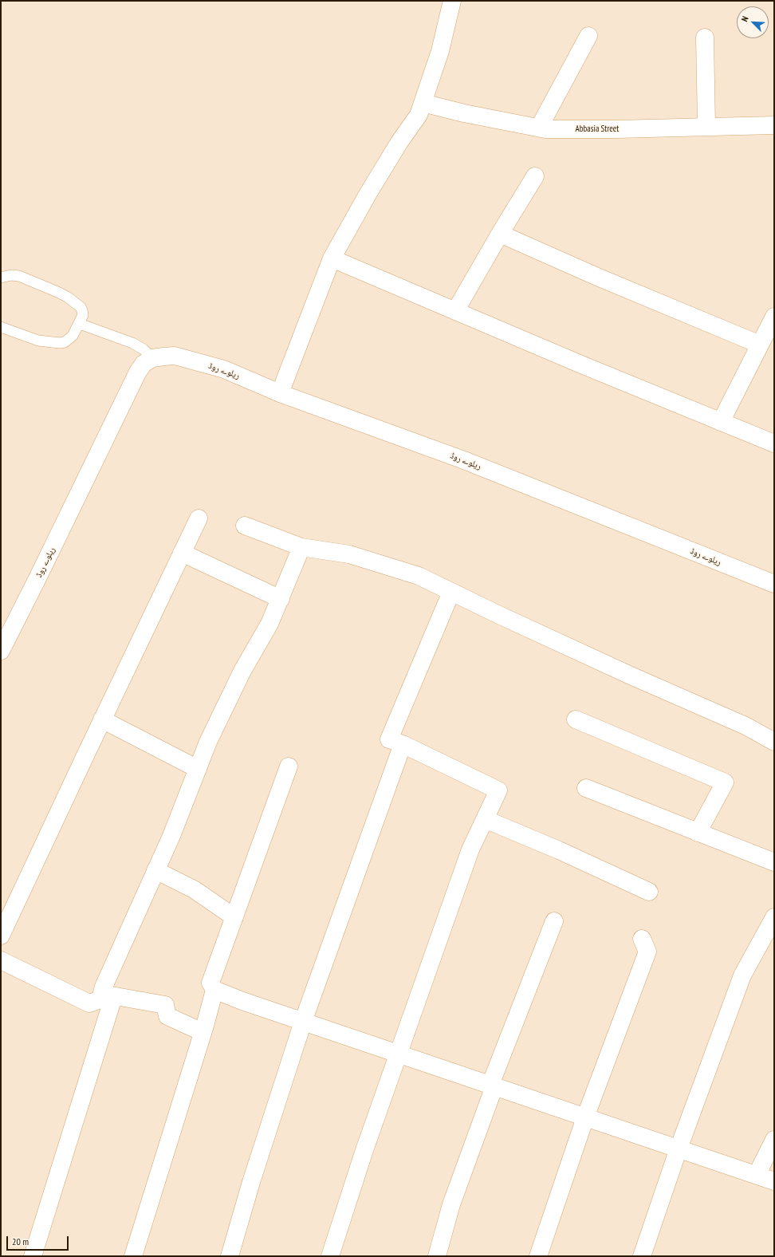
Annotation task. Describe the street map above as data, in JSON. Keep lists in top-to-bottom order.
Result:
{
  "streets": {
    "street": ["Abbasia Street", "ریلوے روڈ"]
  },
  "scale_bar": "20 m",
  "north": "top left"
}
